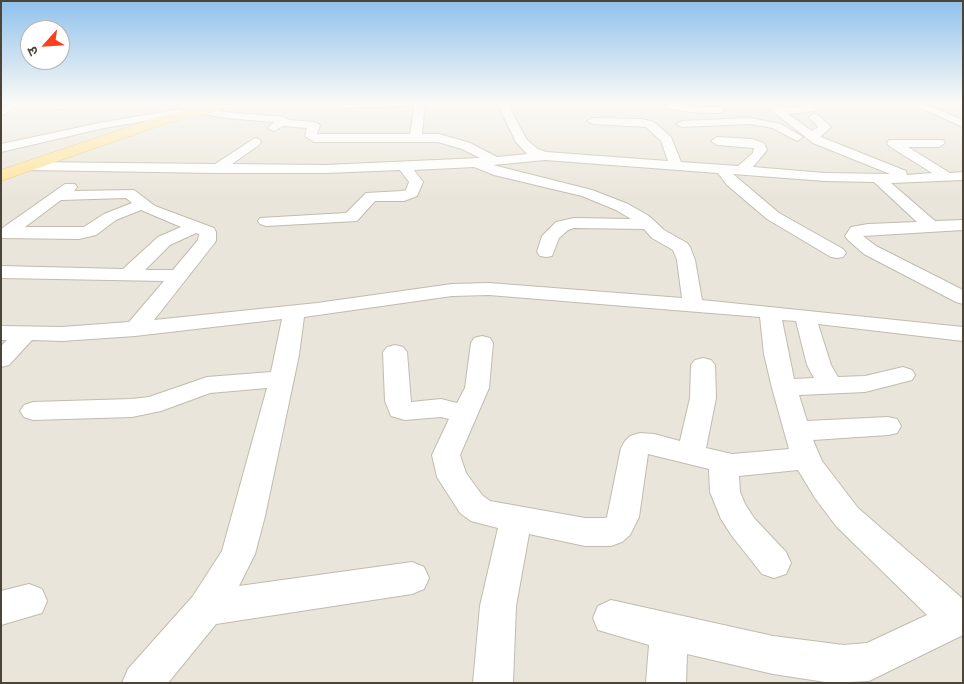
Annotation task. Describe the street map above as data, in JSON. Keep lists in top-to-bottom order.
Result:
{
  "north": "bottom left"
}
